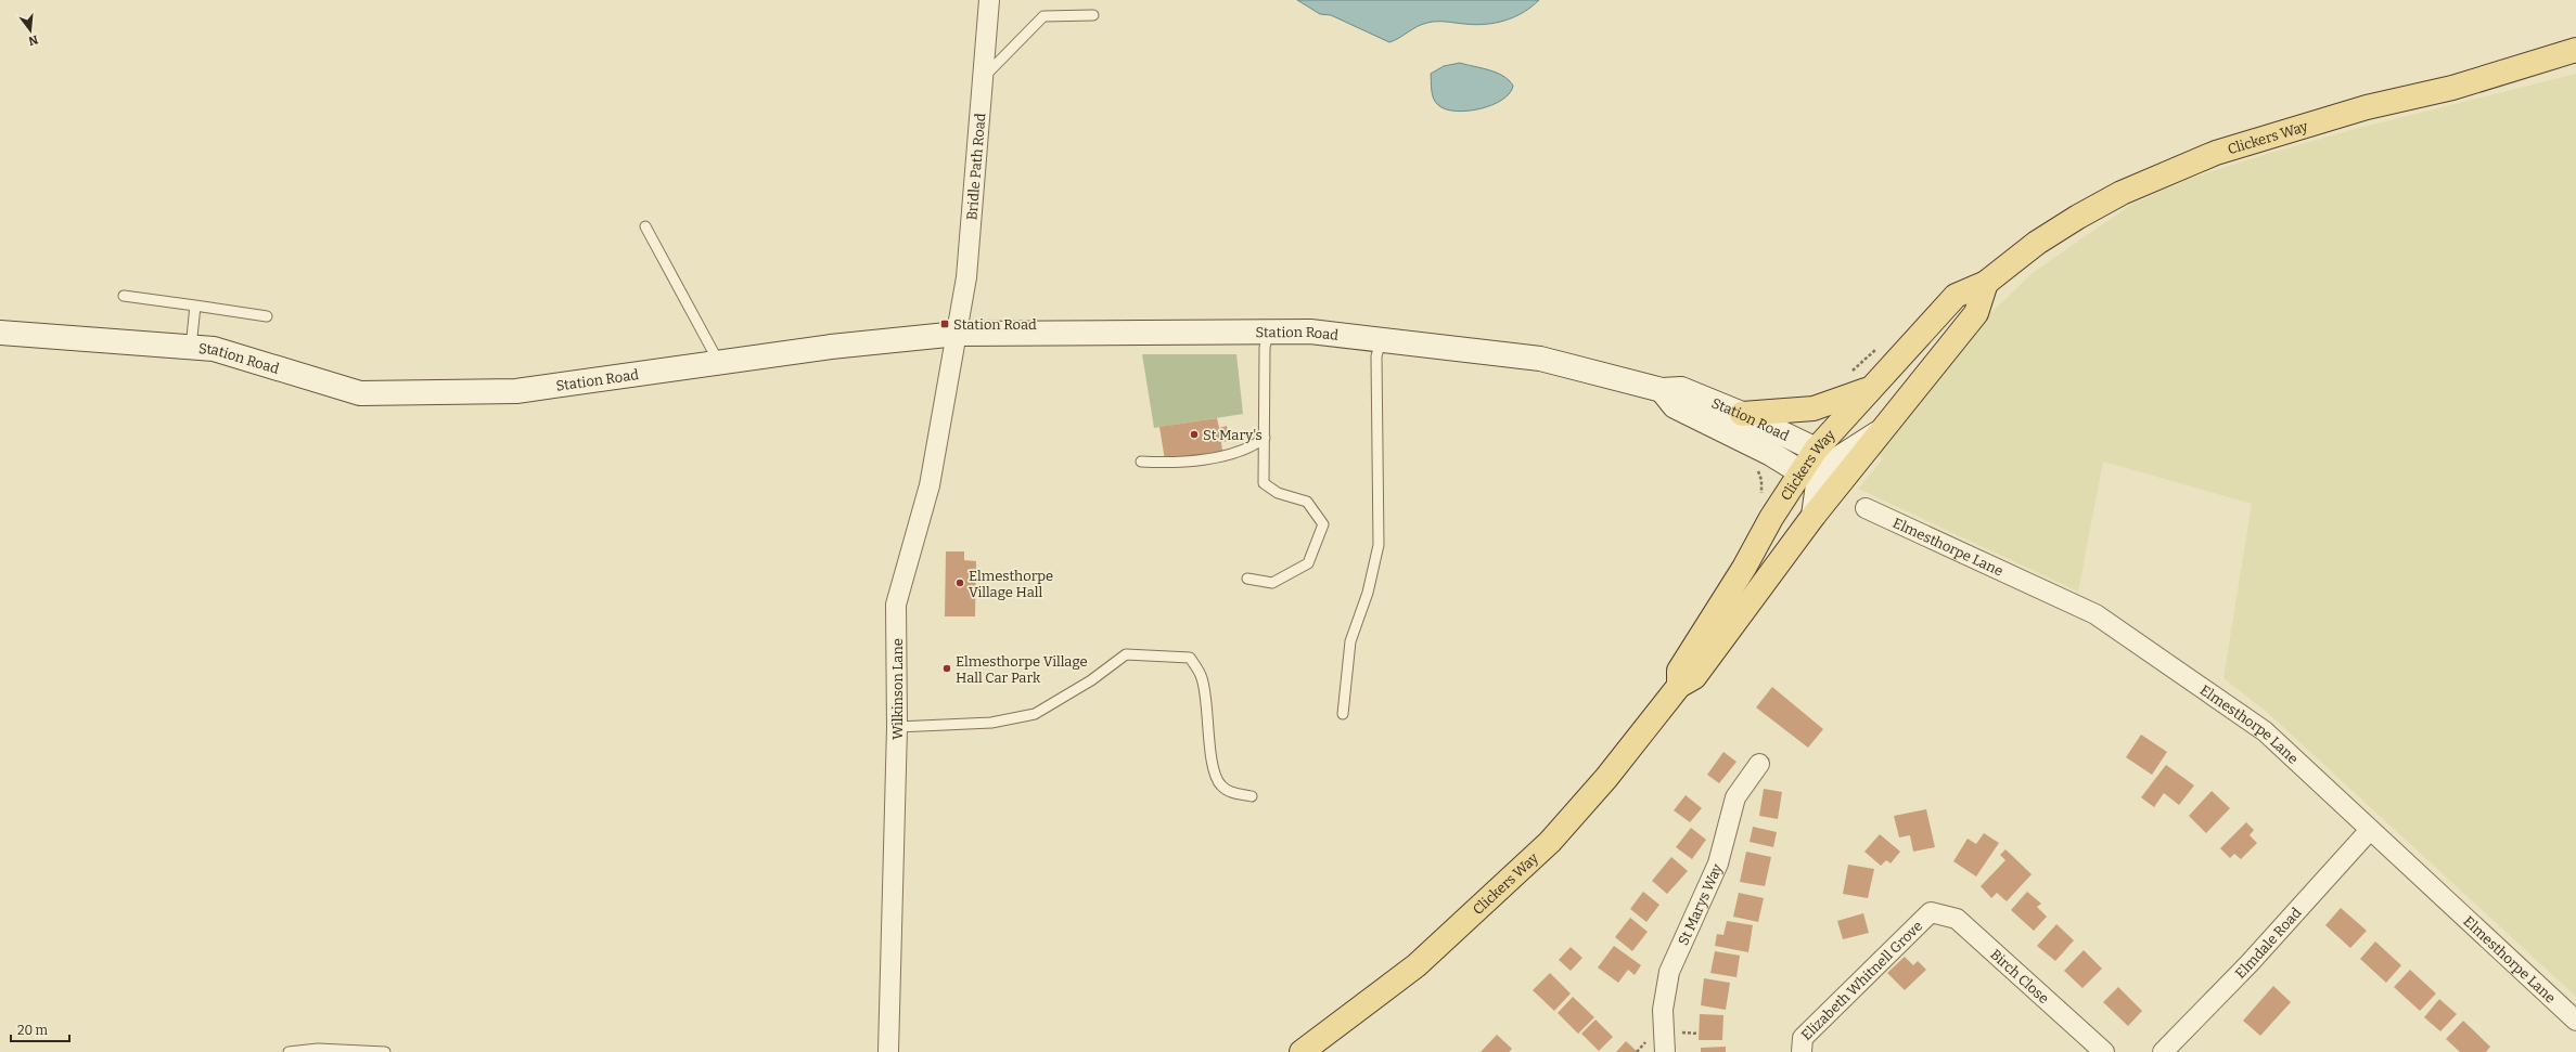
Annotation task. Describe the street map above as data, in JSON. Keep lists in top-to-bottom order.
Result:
{
  "streets": {
    "main road": ["Clickers Way", "Station Road"],
    "street": [
      "Bridle Path Road",
      "Elmesthorpe Lane",
      "Wilkinson Lane",
      "St Marys Way",
      "Elmdale Road",
      "Birch Close",
      "Elizabeth Whitnell Grove"
    ]
  },
  "crossings": [
    ["Clickers Way", "Station Road"],
    ["Bridle Path Road", "Station Road"],
    ["Bridle Path Road", "Wilkinson Lane"],
    ["Station Road", "Wilkinson Lane"],
    ["Elmesthorpe Lane", "Elmdale Road"],
    ["Birch Close", "Elizabeth Whitnell Grove"]
  ],
  "places": {
    "transit": ["Station Road"],
    "other": ["St Mary's", "Elmesthorpe Village Hall", "Elmesthorpe Village Hall Car Park"]
  },
  "scale_bar": "20 m",
  "north": "bottom"
}
